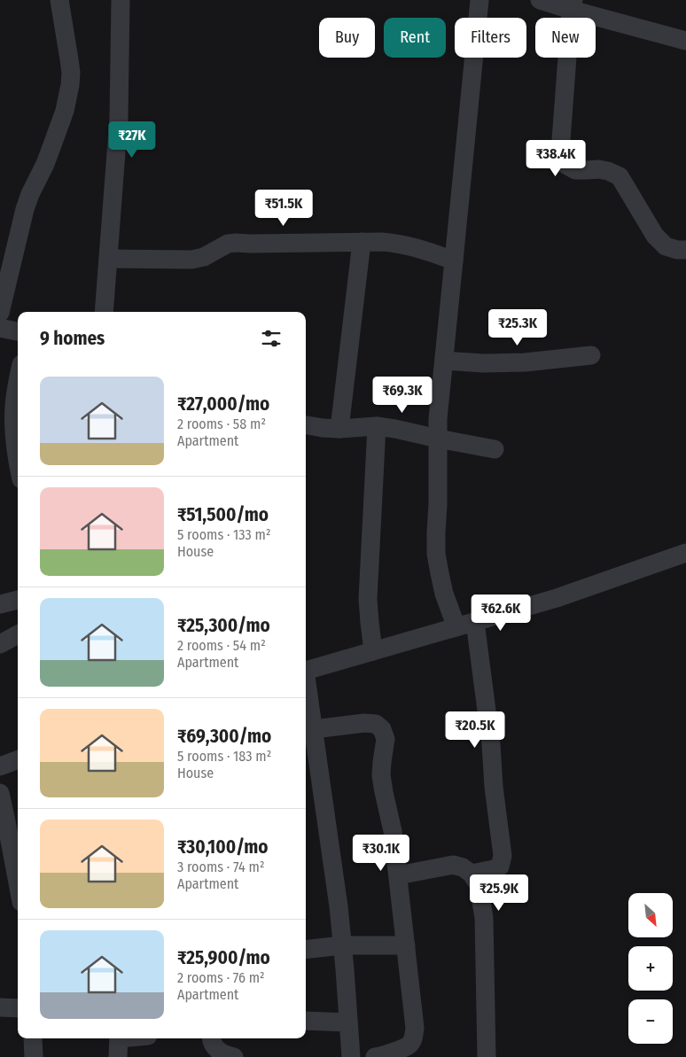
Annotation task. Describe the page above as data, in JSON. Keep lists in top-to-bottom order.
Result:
{
  "north": "bottom right",
  "page": {
    "chip": [
      "Buy",
      "Rent",
      "Filters",
      "New"
    ],
    "price": [
      "₹27K",
      "₹38.4K",
      "₹51.5K",
      "₹25.3K",
      "₹69.3K",
      "₹62.6K",
      "₹20.5K",
      "₹30.1K",
      "₹25.9K"
    ],
    "heading": "9 homes",
    "list": [
      {
        "name": "₹27,000/mo",
        "note": "2 rooms · 58 m² · Apartment"
      },
      {
        "name": "₹51,500/mo",
        "note": "5 rooms · 133 m² · House"
      },
      {
        "name": "₹25,300/mo",
        "note": "2 rooms · 54 m² · Apartment"
      },
      {
        "name": "₹69,300/mo",
        "note": "5 rooms · 183 m² · House"
      },
      {
        "name": "₹30,100/mo",
        "note": "3 rooms · 74 m² · Apartment"
      },
      {
        "name": "₹25,900/mo",
        "note": "2 rooms · 76 m² · Apartment"
      }
    ],
    "map_buttons": ["+", "−"]
  }
}
